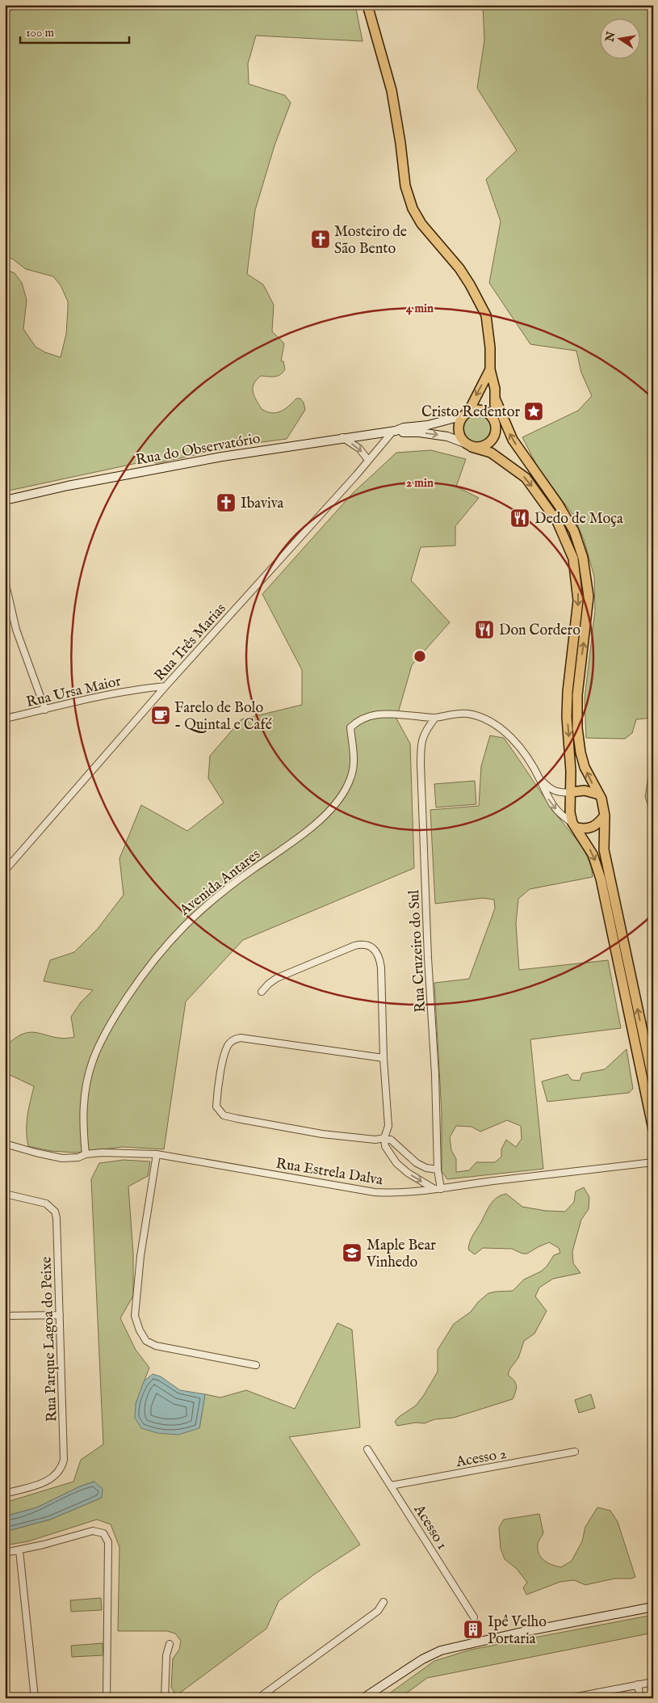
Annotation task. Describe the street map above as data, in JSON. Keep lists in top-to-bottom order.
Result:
{
  "streets": {
    "street": [
      "Rua do Observatório",
      "Rua Três Marias",
      "Rua Ursa Maior",
      "Avenida Antares",
      "Rua Cruzeiro do Sul",
      "Rua Estrela Dalva",
      "Rua Parque Lagoa do Peixe",
      "Acesso 2",
      "Acesso 1"
    ]
  },
  "crossings": [
    ["Rua do Observatório", "Rua Três Marias"],
    ["Rua Três Marias", "Rua Ursa Maior"],
    ["Avenida Antares", "Rua Cruzeiro do Sul"],
    ["Avenida Antares", "Rua Estrela Dalva"],
    ["Rua Cruzeiro do Sul", "Rua Estrela Dalva"],
    ["Acesso 2", "Acesso 1"]
  ],
  "places": {
    "church": ["Mosteiro de São Bento", "Ibaviva"],
    "place": ["Cristo Redentor"],
    "restaurant": ["Dedo de Moça", "Don Cordero"],
    "cafe": ["Farelo de Bolo - Quintal e Café"],
    "school or university": ["Maple Bear Vinhedo"],
    "building": ["Ipê Velho Portaria"]
  },
  "scale_bar": "100 m",
  "north": "left",
  "rings": ["4 min", "2 min"]
}
